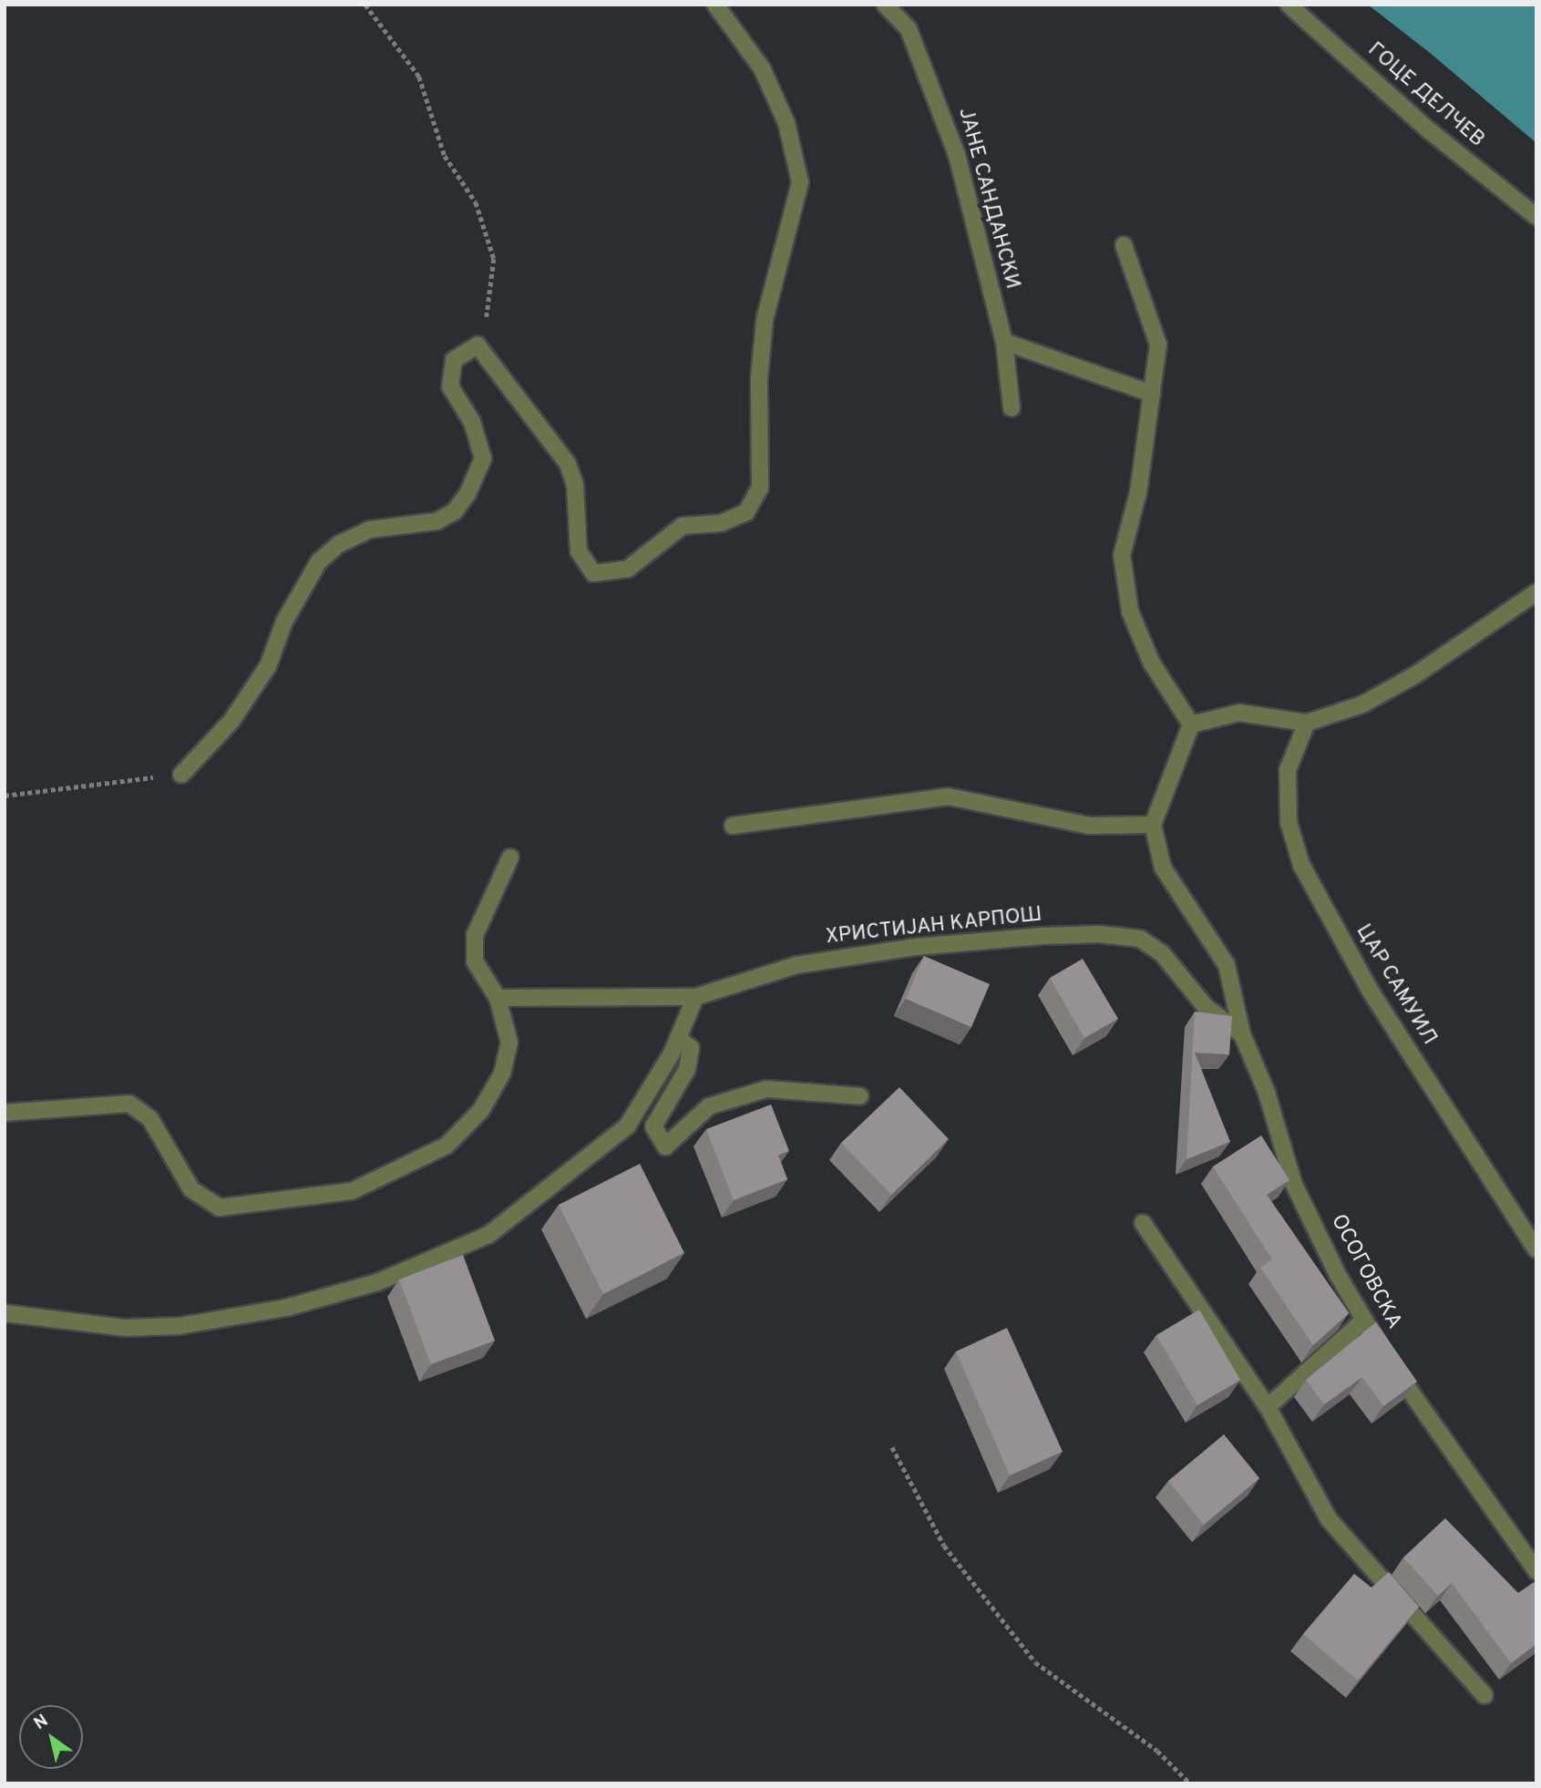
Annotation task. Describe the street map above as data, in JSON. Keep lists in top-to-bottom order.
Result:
{
  "streets": {
    "street": [
      "ГОЦЕ ДЕЛЧЕВ",
      "ЈАНЕ САНДАНСКИ",
      "ХРИСТИЈАН КАРПОШ",
      "ЦАР САМУИЛ",
      "ОСОГОВСКА"
    ]
  },
  "crossings": [
    ["ХРИСТИЈАН КАРПОШ", "ОСОГОВСКА"]
  ],
  "north": "top left"
}
